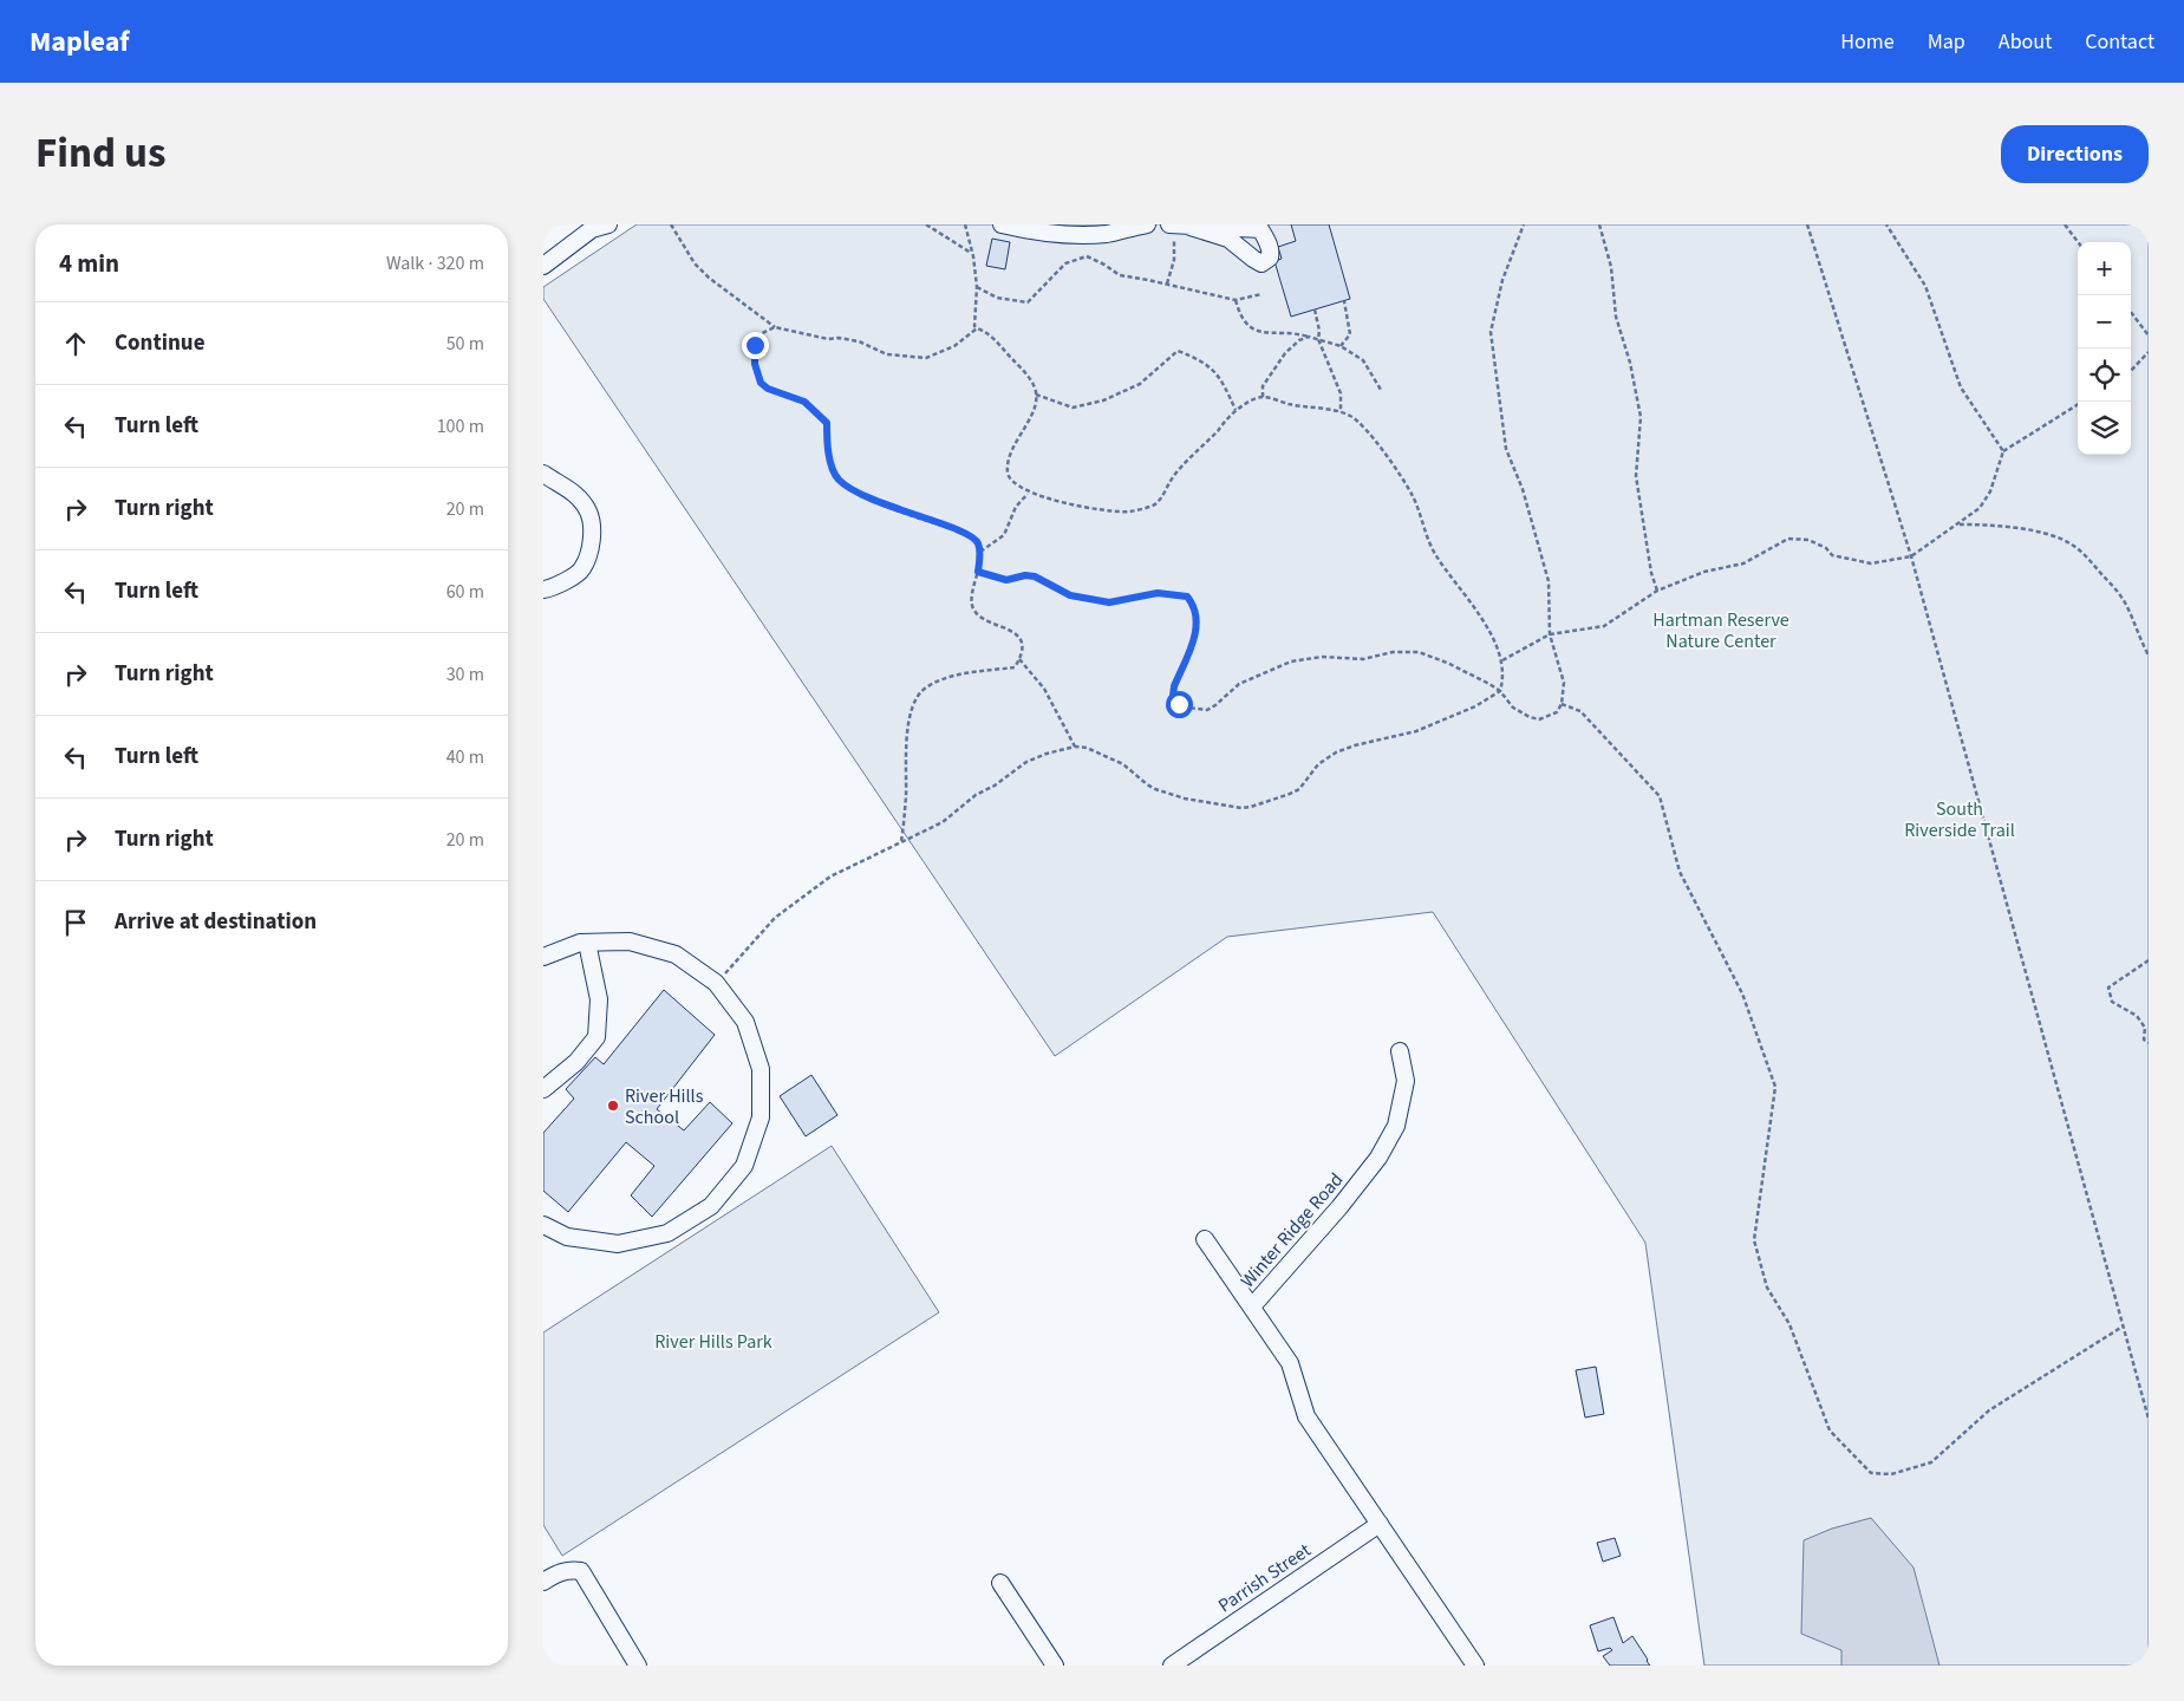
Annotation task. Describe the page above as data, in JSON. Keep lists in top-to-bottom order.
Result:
{
  "streets": {
    "street": ["Winter Ridge Road", "Parrish Street"]
  },
  "crossings": [
    ["Winter Ridge Road", "Parrish Street"]
  ],
  "parks": ["Hartman Reserve Nature Center", "South Riverside Trail", "River Hills Park"],
  "places": ["River Hills School"],
  "page": {
    "header": "Mapleaf",
    "nav": [
      "Home",
      "Map",
      "About",
      "Contact"
    ],
    "title": "Find us",
    "buttons": "Directions",
    "heading": ["4 min", "Walk · 320 m"],
    "map_buttons": ["+", "−"],
    "list": [
      ["Continue", "50 m"],
      ["Turn left", "100 m"],
      ["Turn right", "20 m"],
      ["Turn left", "60 m"],
      ["Turn right", "30 m"],
      ["Turn left", "40 m"],
      ["Turn right", "20 m"],
      "Arrive at destination"
    ]
  }
}
